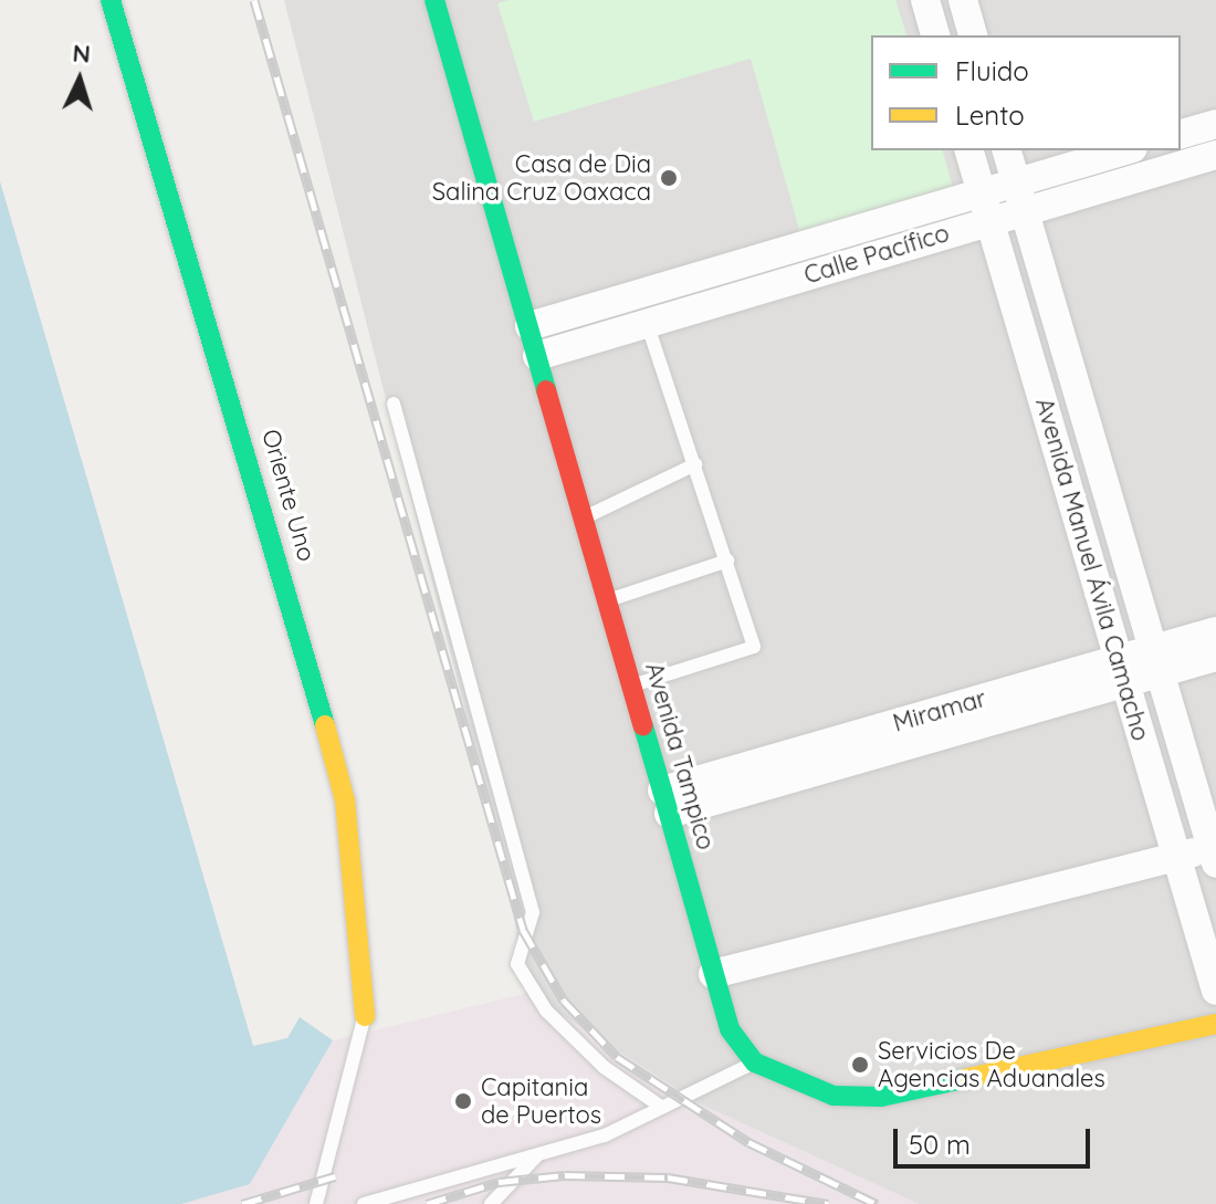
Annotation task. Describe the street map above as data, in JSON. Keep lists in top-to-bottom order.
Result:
{
  "streets": {
    "main road": ["Oriente Uno", "Avenida Tampico"],
    "street": ["Calle Pacífico", "Avenida Manuel Ávila Camacho", "Miramar"]
  },
  "crossings": [
    ["Calle Pacífico", "Avenida Manuel Ávila Camacho"],
    ["Calle Pacífico", "Avenida Tampico"],
    ["Avenida Manuel Ávila Camacho", "Miramar"],
    ["Miramar", "Avenida Tampico"]
  ],
  "places": ["Casa de Dia Salina Cruz Oaxaca", "Servicios De Agencias Aduanales", "Capitania de Puertos"],
  "legend": ["Fluido", "Lento"],
  "scale_bar": "50 m",
  "north": "top"
}
